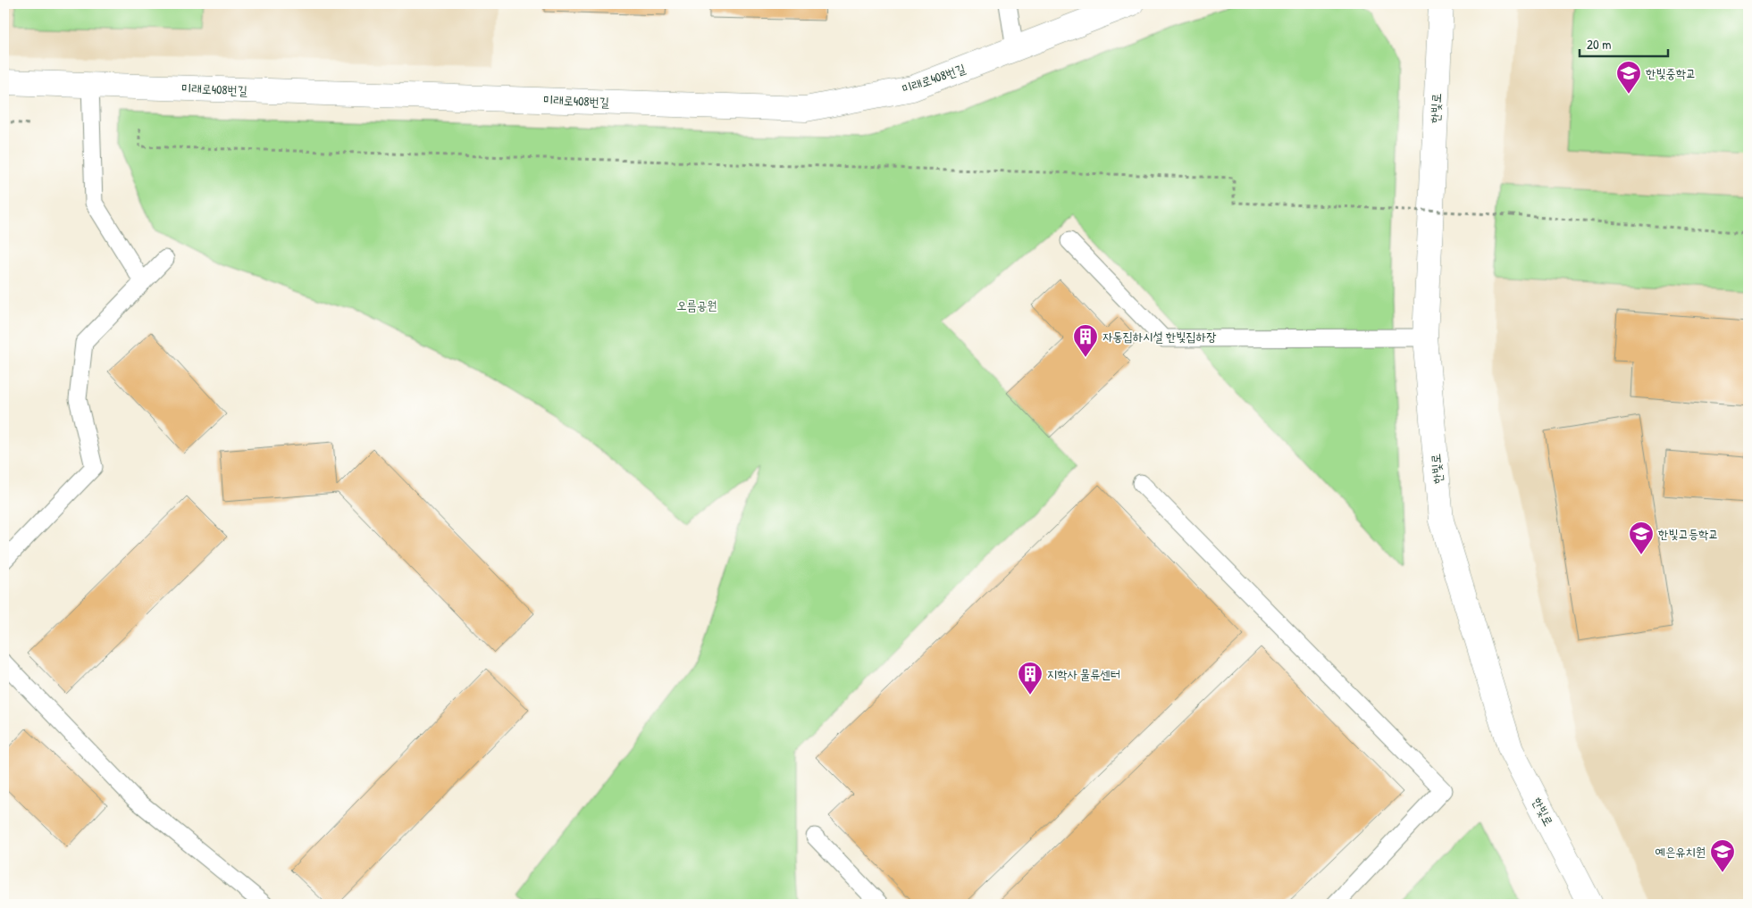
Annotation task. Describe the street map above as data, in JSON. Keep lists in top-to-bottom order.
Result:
{
  "streets": {
    "street": ["미래로408번길", "한빛로"]
  },
  "parks": ["오름공원"],
  "places": {
    "school or university": ["한빛중학교", "한빛고등학교", "예은유치원"],
    "building": ["자동집하시설 한빛집하장", "지학사 물류센터"]
  },
  "scale_bar": "20 m"
}
